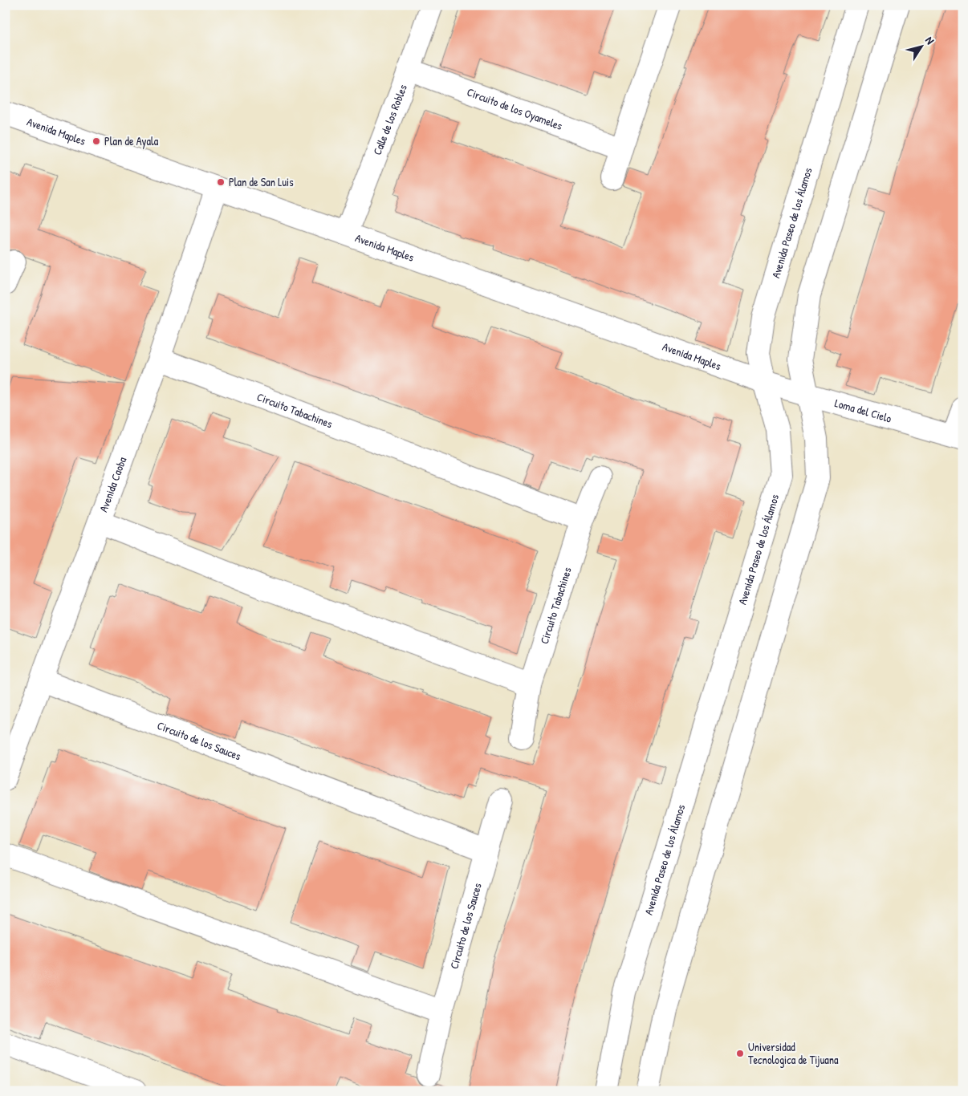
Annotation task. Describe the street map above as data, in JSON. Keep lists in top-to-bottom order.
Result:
{
  "streets": {
    "street": [
      "Circuito de los Oyameles",
      "Calle de los Robles",
      "Avenida Maples",
      "Avenida Paseo de los Álamos",
      "Loma del Cielo",
      "Circuito Tabachines",
      "Avenida Caoba",
      "Circuito de los Sauces"
    ]
  },
  "crossings": [
    ["Circuito de los Oyameles", "Calle de los Robles"],
    ["Calle de los Robles", "Avenida Maples"],
    ["Avenida Maples", "Avenida Paseo de los Álamos"],
    ["Avenida Maples", "Loma del Cielo"],
    ["Avenida Maples", "Avenida Caoba"],
    ["Avenida Paseo de los Álamos", "Loma del Cielo"],
    ["Circuito Tabachines", "Avenida Caoba"],
    ["Avenida Caoba", "Circuito de los Sauces"]
  ],
  "places": ["Plan de Ayala", "Plan de San Luis", "Universidad Tecnologica de Tijuana"],
  "north": "top right"
}
